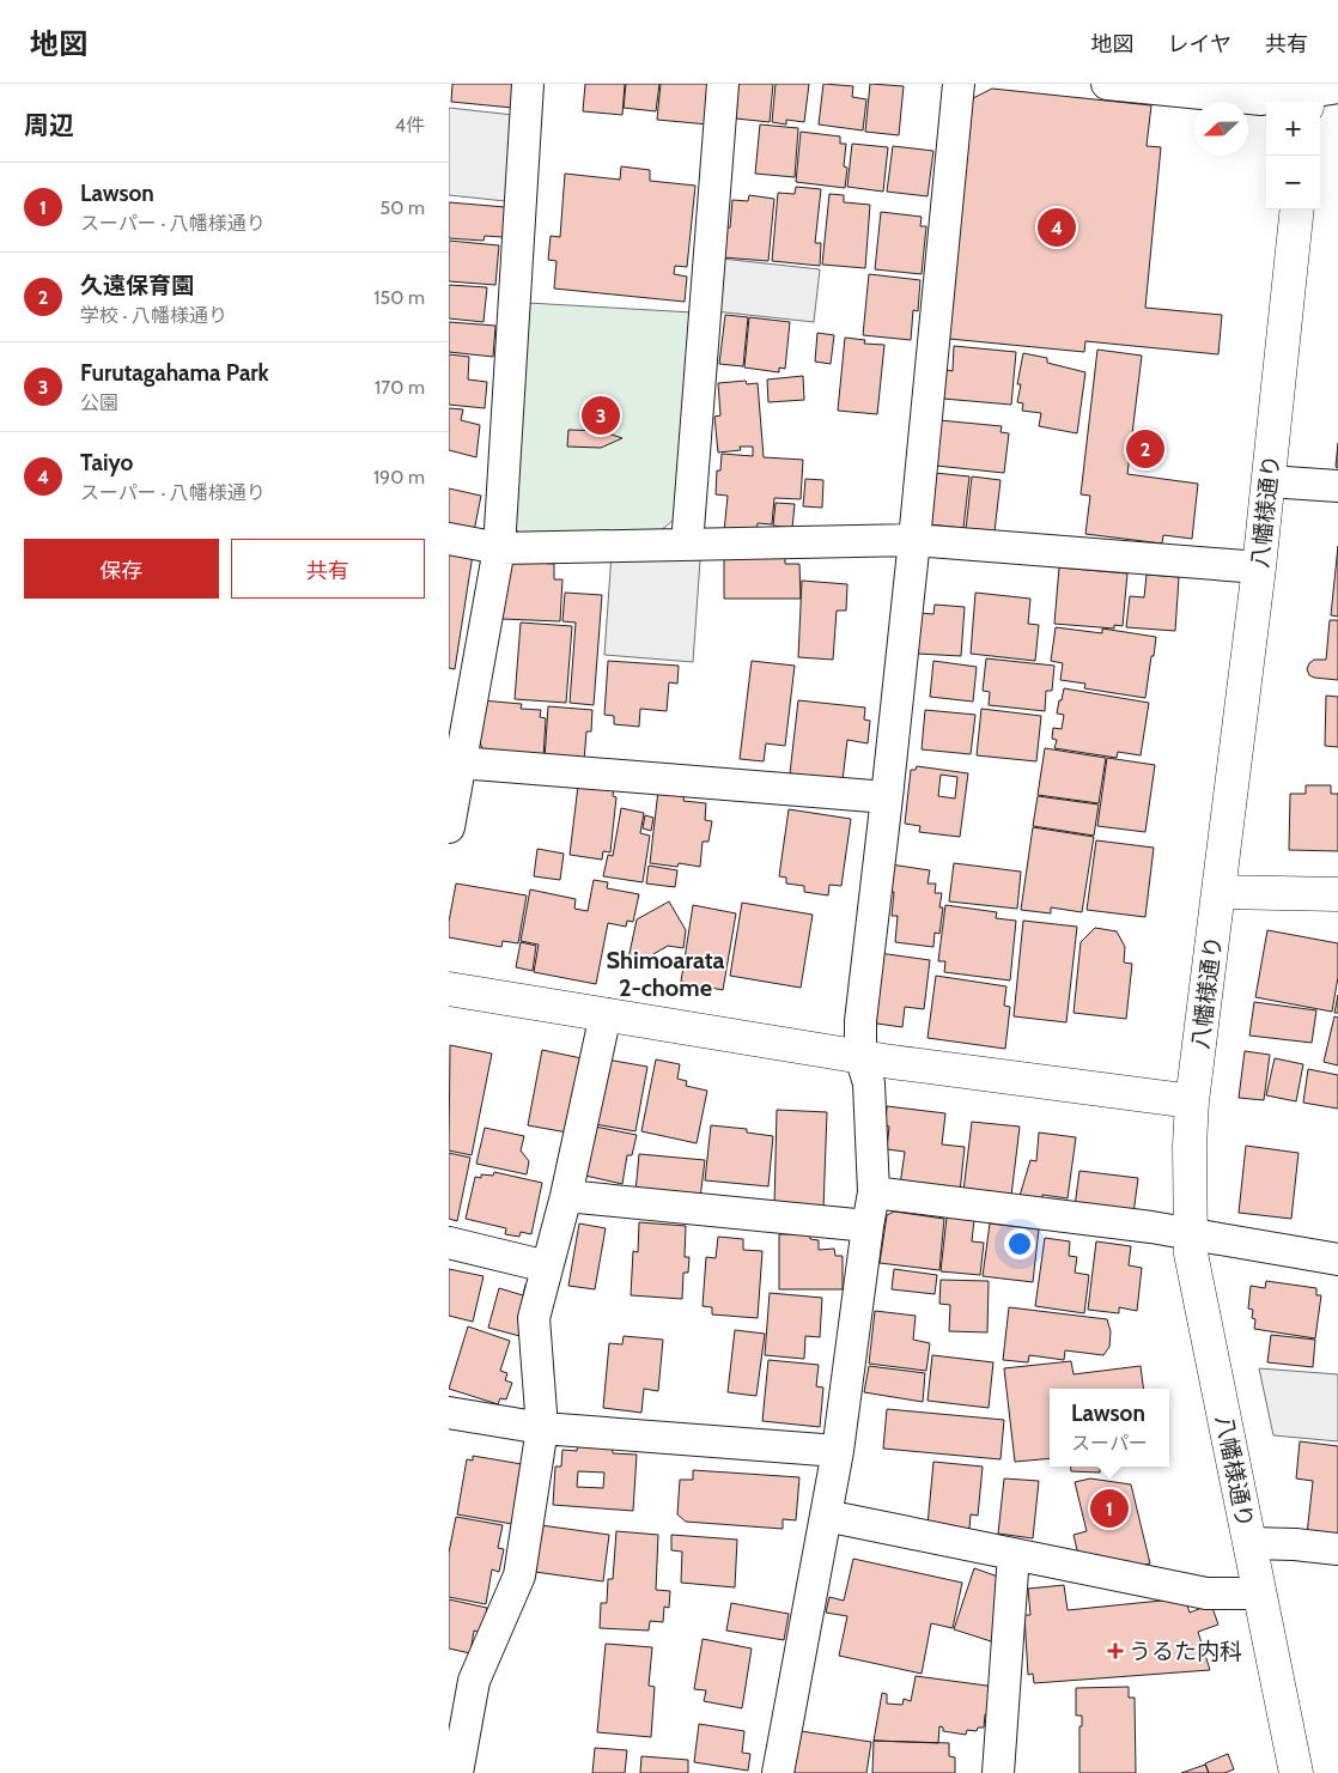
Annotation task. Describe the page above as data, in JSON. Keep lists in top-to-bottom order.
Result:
{
  "streets": {
    "street": ["八幡様通り"]
  },
  "districts": ["Shimoarata 2-chome"],
  "places": {
    "health": ["うるた内科"]
  },
  "north": "left",
  "page": {
    "header": "地図",
    "nav": ["地図", "レイヤ", "共有"],
    "heading": ["周辺", "4件"],
    "map_buttons": ["+", "−"],
    "list": [
      {
        "mark": "1",
        "name": "Lawson",
        "note": "スーパー · 八幡様通り",
        "value": "50 m"
      },
      {
        "mark": "2",
        "name": "久遠保育園",
        "note": "学校 · 八幡様通り",
        "value": "150 m"
      },
      {
        "mark": "3",
        "name": "Furutagahama Park",
        "note": "公園",
        "value": "170 m"
      },
      {
        "mark": "4",
        "name": "Taiyo",
        "note": "スーパー · 八幡様通り",
        "value": "190 m"
      }
    ],
    "pins": [
      "4",
      "3",
      "2",
      "1"
    ],
    "buttons": ["保存", "共有"],
    "popup": ["Lawson", "スーパー"]
  }
}
